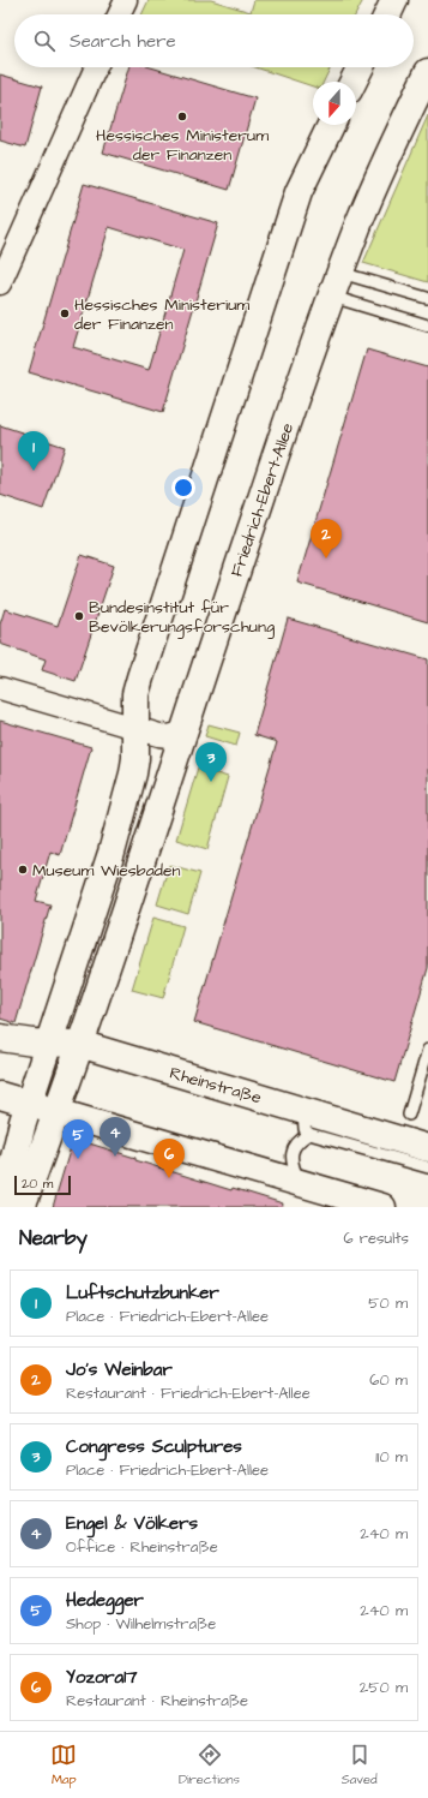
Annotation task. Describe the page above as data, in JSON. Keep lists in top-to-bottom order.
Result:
{
  "streets": {
    "street": ["Friedrich-Ebert-Allee", "Rheinstraße"]
  },
  "crossings": [
    ["Friedrich-Ebert-Allee", "Rheinstraße"]
  ],
  "places": [
    "Hessisches Ministerum der Finanzen",
    "Hessisches Ministerium der Finanzen",
    "Bundesinstitut für Bevölkerungsforschung",
    "Museum Wiesbaden"
  ],
  "scale_bar": "20 m",
  "north": "bottom",
  "page": {
    "search": "Search here",
    "pins": [
      "1",
      "2",
      "3",
      "4",
      "5",
      "6"
    ],
    "scale": "20 m",
    "heading": ["Nearby", "6 results"],
    "list": [
      {
        "mark": "1",
        "name": "Luftschutzbunker",
        "note": "Place · Friedrich-Ebert-Allee",
        "value": "50 m"
      },
      {
        "mark": "2",
        "name": "Jo‘s Weinbar",
        "note": "Restaurant · Friedrich-Ebert-Allee",
        "value": "60 m"
      },
      {
        "mark": "3",
        "name": "Congress Sculptures",
        "note": "Place · Friedrich-Ebert-Allee",
        "value": "110 m"
      },
      {
        "mark": "4",
        "name": "Engel & Völkers",
        "note": "Office · Rheinstraße",
        "value": "240 m"
      },
      {
        "mark": "5",
        "name": "Hedegger",
        "note": "Shop · Wilhelmstraße",
        "value": "240 m"
      },
      {
        "mark": "6",
        "name": "Yozora17",
        "note": "Restaurant · Rheinstraße",
        "value": "250 m"
      }
    ],
    "nav": ["Map", "Directions", "Saved"]
  }
}
